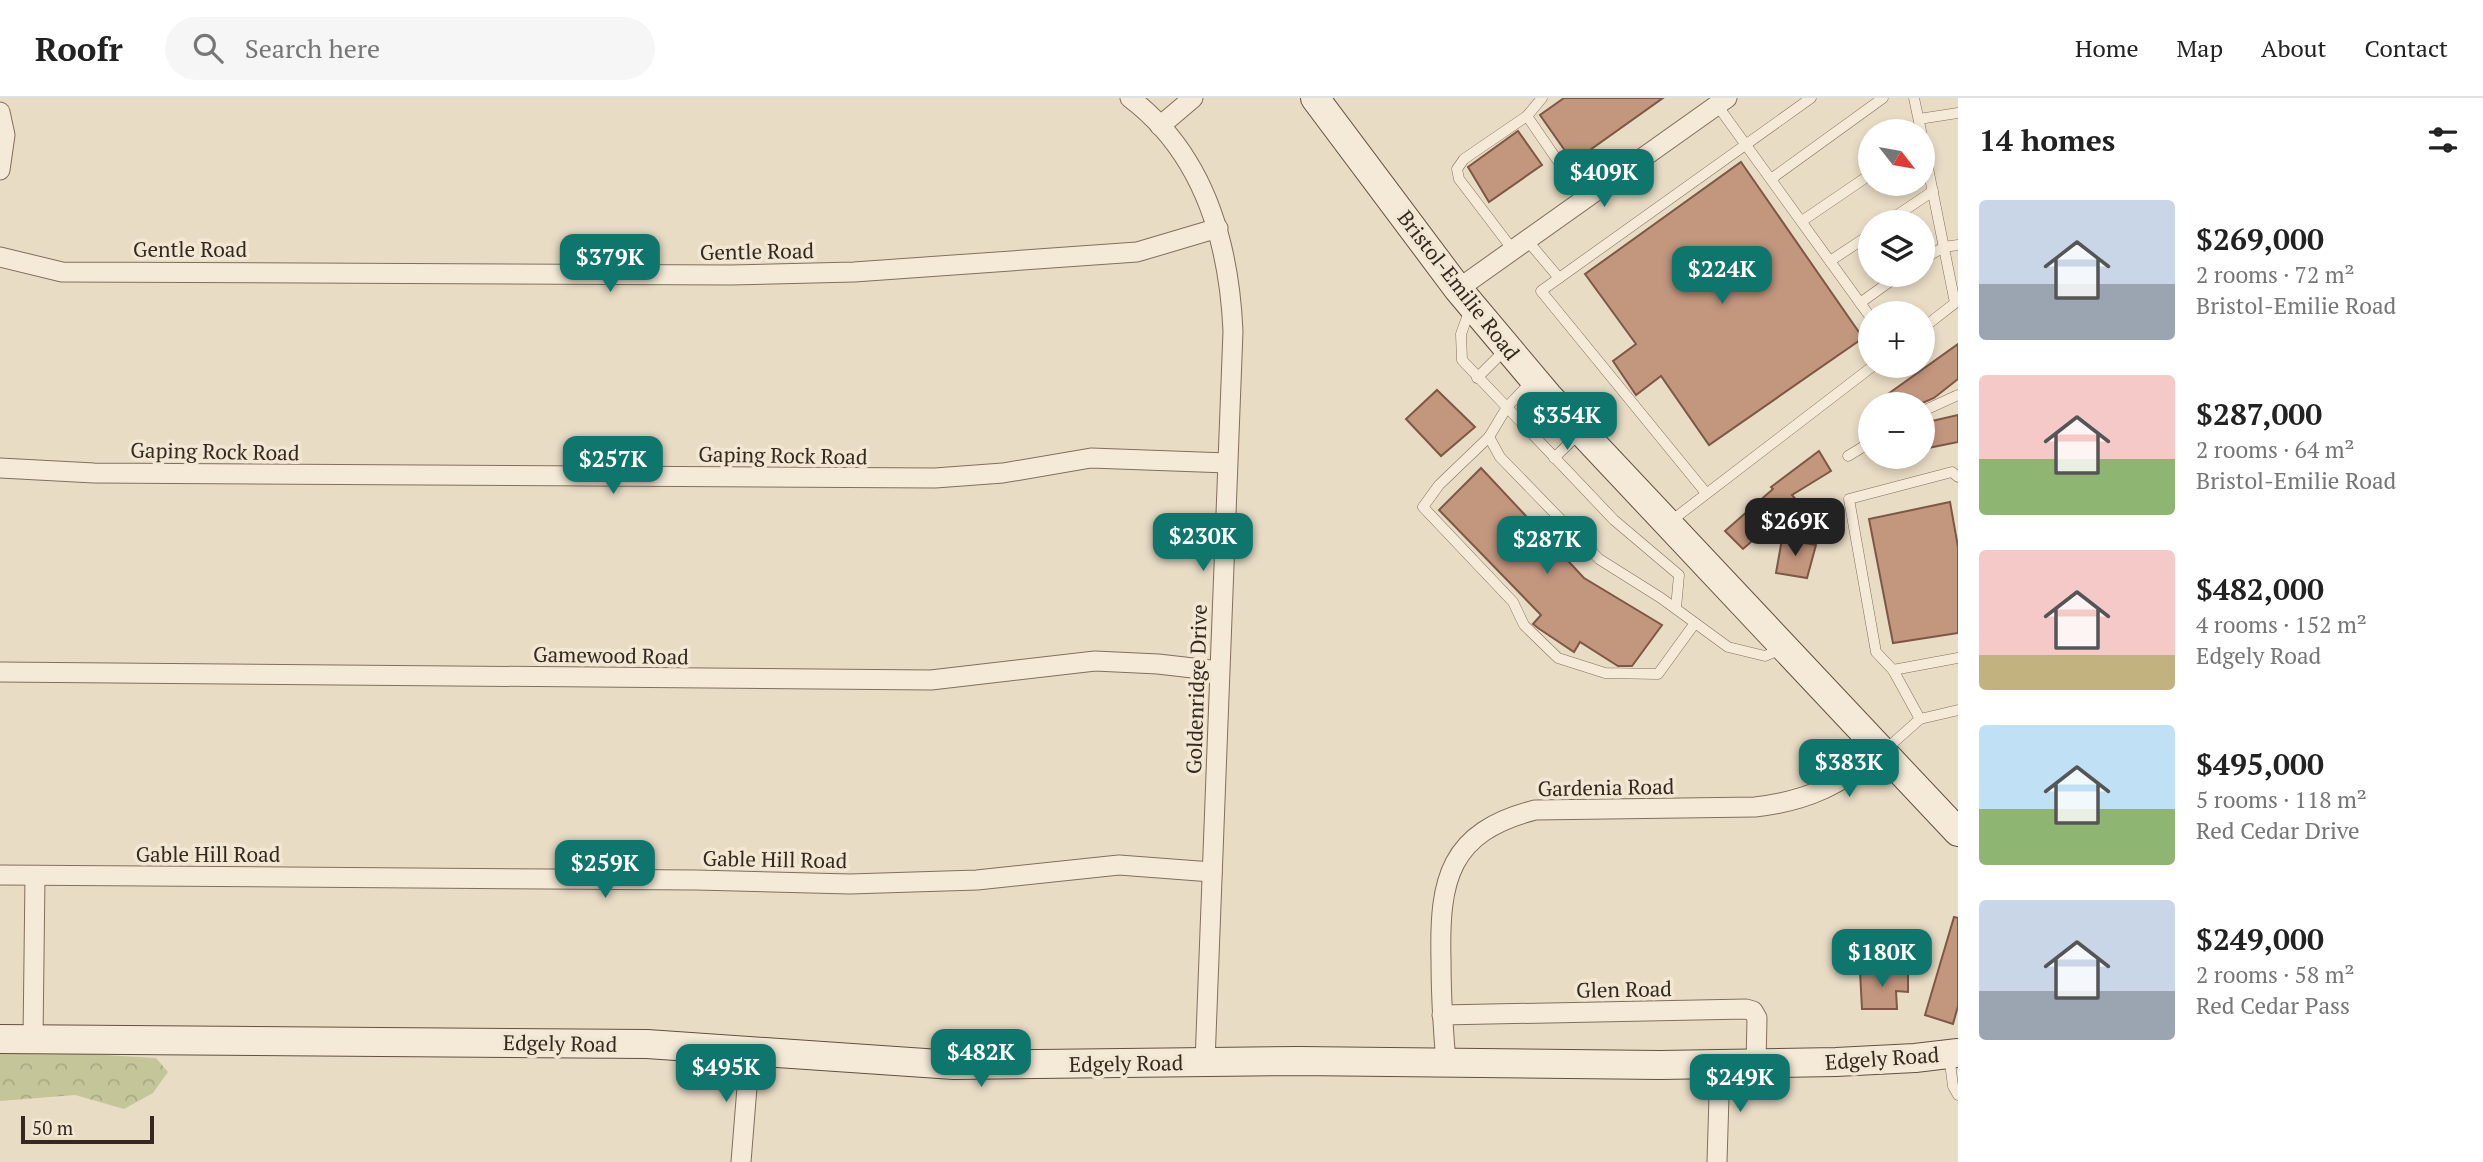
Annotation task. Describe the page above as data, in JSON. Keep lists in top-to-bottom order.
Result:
{
  "streets": {
    "main road": ["Bristol-Emilie Road", "Edgely Road"],
    "street": [
      "Gentle Road",
      "Gaping Rock Road",
      "Gamewood Road",
      "Goldenridge Drive",
      "Gardenia Road",
      "Gable Hill Road",
      "Glen Road"
    ]
  },
  "crossings": [
    ["Gentle Road", "Goldenridge Drive"],
    ["Bristol-Emilie Road", "Gardenia Road"],
    ["Gaping Rock Road", "Goldenridge Drive"],
    ["Gamewood Road", "Goldenridge Drive"],
    ["Goldenridge Drive", "Gable Hill Road"],
    ["Goldenridge Drive", "Edgely Road"],
    ["Gardenia Road", "Glen Road"],
    ["Gardenia Road", "Edgely Road"],
    ["Glen Road", "Edgely Road"]
  ],
  "scale_bar": "50 m",
  "north": "bottom right",
  "page": {
    "header": "Roofr",
    "search": "Search here",
    "nav": [
      "Home",
      "Map",
      "About",
      "Contact"
    ],
    "heading": "14 homes",
    "map_buttons": ["+", "−"],
    "price": [
      "$409K",
      "$379K",
      "$224K",
      "$354K",
      "$257K",
      "$269K",
      "$230K",
      "$287K",
      "$383K",
      "$259K",
      "$180K",
      "$482K",
      "$495K",
      "$249K"
    ],
    "list": [
      {
        "name": "$269,000",
        "note": "2 rooms · 72 m² · Bristol-Emilie Road"
      },
      {
        "name": "$287,000",
        "note": "2 rooms · 64 m² · Bristol-Emilie Road"
      },
      {
        "name": "$482,000",
        "note": "4 rooms · 152 m² · Edgely Road"
      },
      {
        "name": "$495,000",
        "note": "5 rooms · 118 m² · Red Cedar Drive"
      },
      {
        "name": "$249,000",
        "note": "2 rooms · 58 m² · Red Cedar Pass"
      }
    ],
    "scale": "50 m"
  }
}
